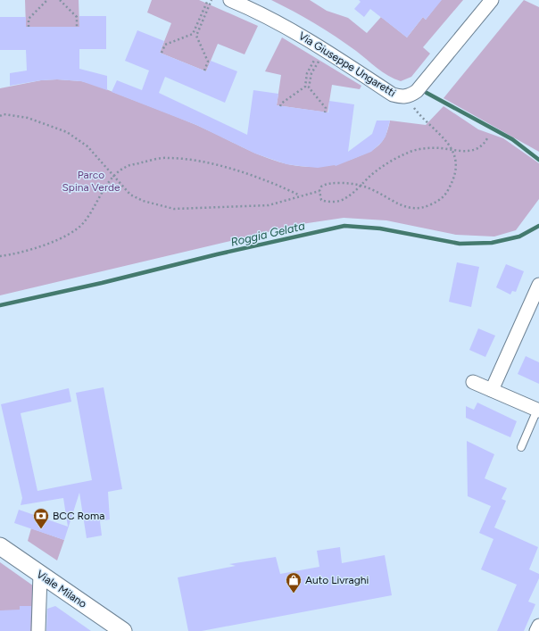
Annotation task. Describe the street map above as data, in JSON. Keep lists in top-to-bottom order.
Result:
{
  "streets": {
    "street": ["Via Giuseppe Ungaretti", "Viale Milano"]
  },
  "water": ["Roggia Gelata"],
  "parks": ["Parco Spina Verde"],
  "places": {
    "bank": ["BCC Roma"],
    "shop": ["Auto Livraghi"]
  }
}
